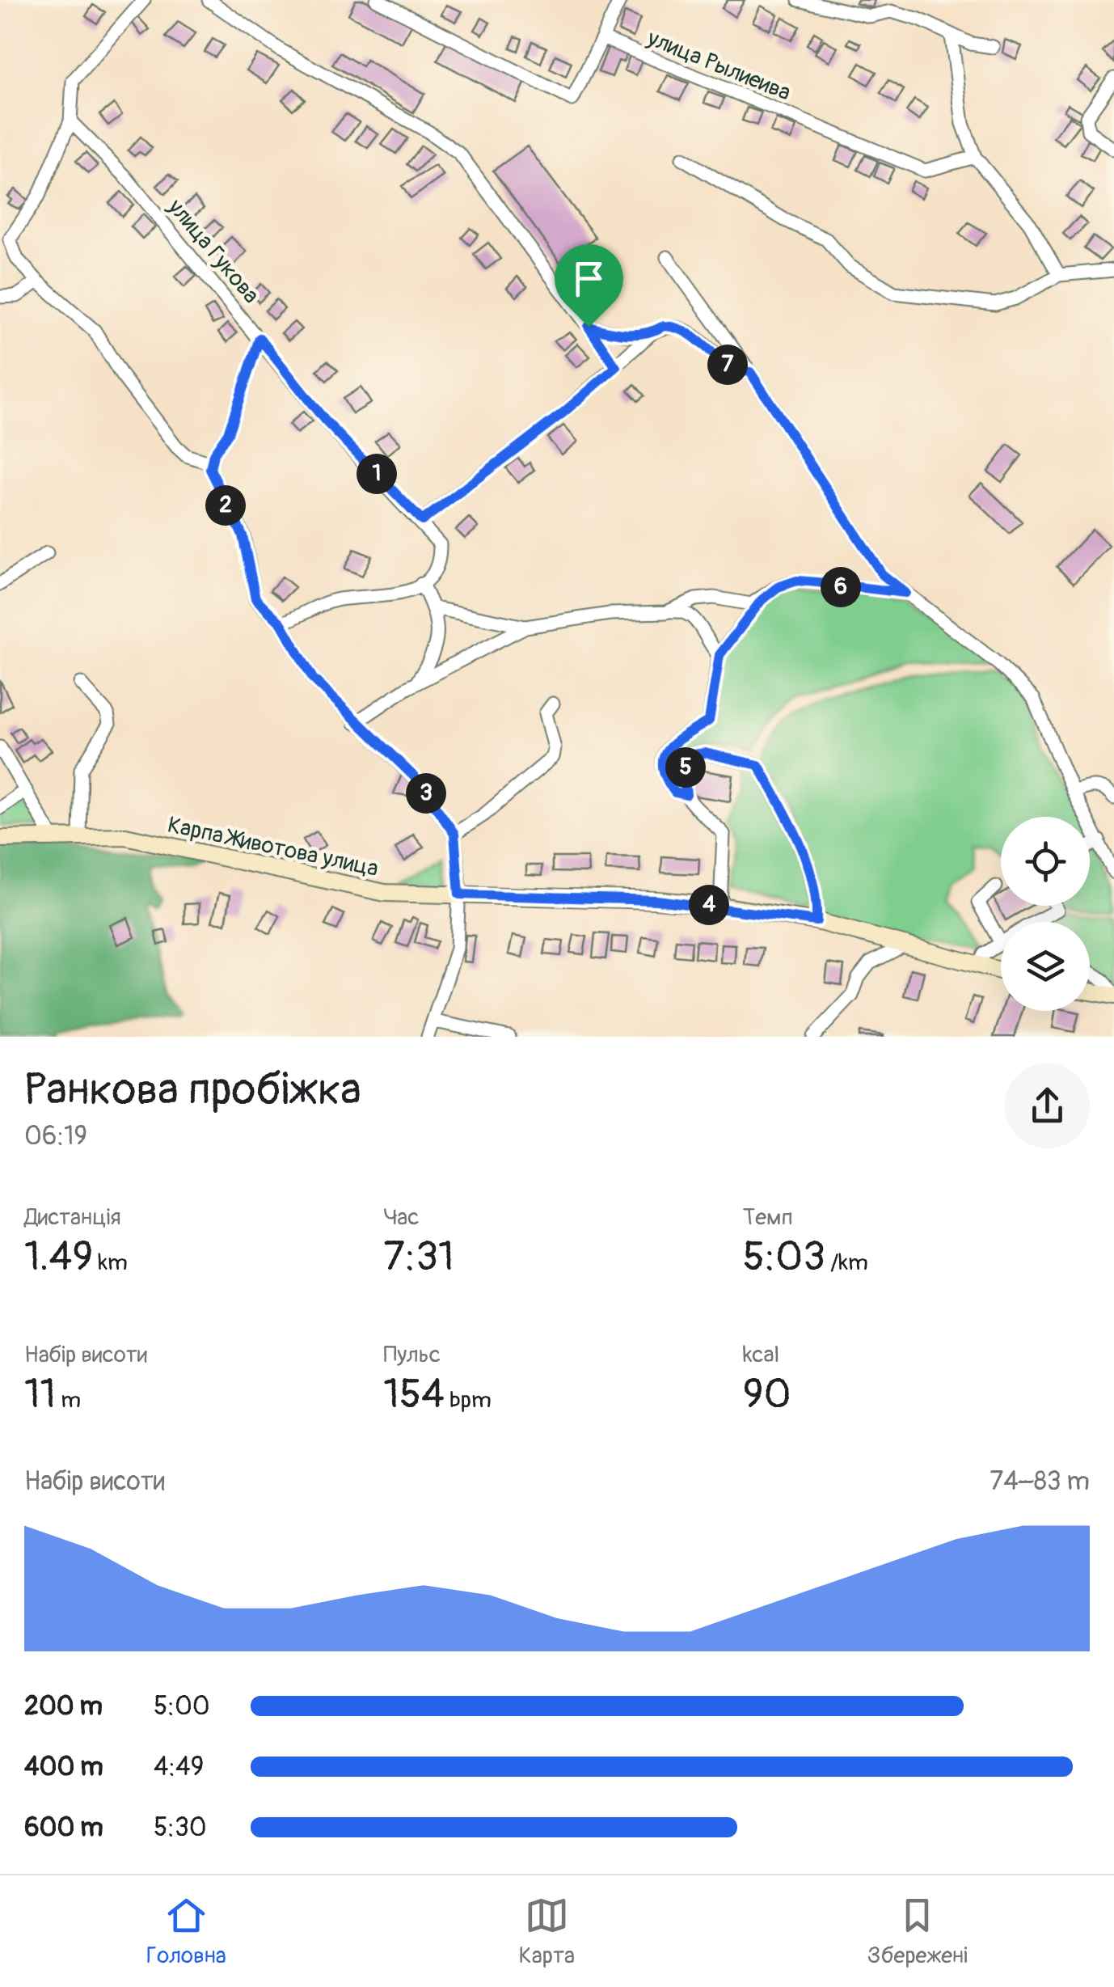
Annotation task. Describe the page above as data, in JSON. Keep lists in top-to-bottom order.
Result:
{
  "streets": {
    "main road": ["Карпа Животова улица"],
    "street": ["улица Рылиеива", "улица Гукова"]
  },
  "page": {
    "pins": [
      "7",
      "1",
      "2",
      "6",
      "5",
      "3",
      "4"
    ],
    "heading": ["Ранкова пробіжка", "06:19"],
    "stats": [
      ["Дистанція", "1.49 km"],
      ["Час", "7:31"],
      ["Темп", "5:03 /km"],
      ["Набір висоти", "11 m"],
      ["Пульс", "154 bpm"],
      ["kcal", "90"]
    ],
    "chart": ["Набір висоти", "74–83 m"],
    "list": [
      {
        "name": "200 m",
        "note": "5:00"
      },
      {
        "name": "400 m",
        "note": "4:49"
      },
      {
        "name": "600 m",
        "note": "5:30"
      }
    ],
    "tabs": ["Головна", "Карта", "Збережені"]
  }
}
